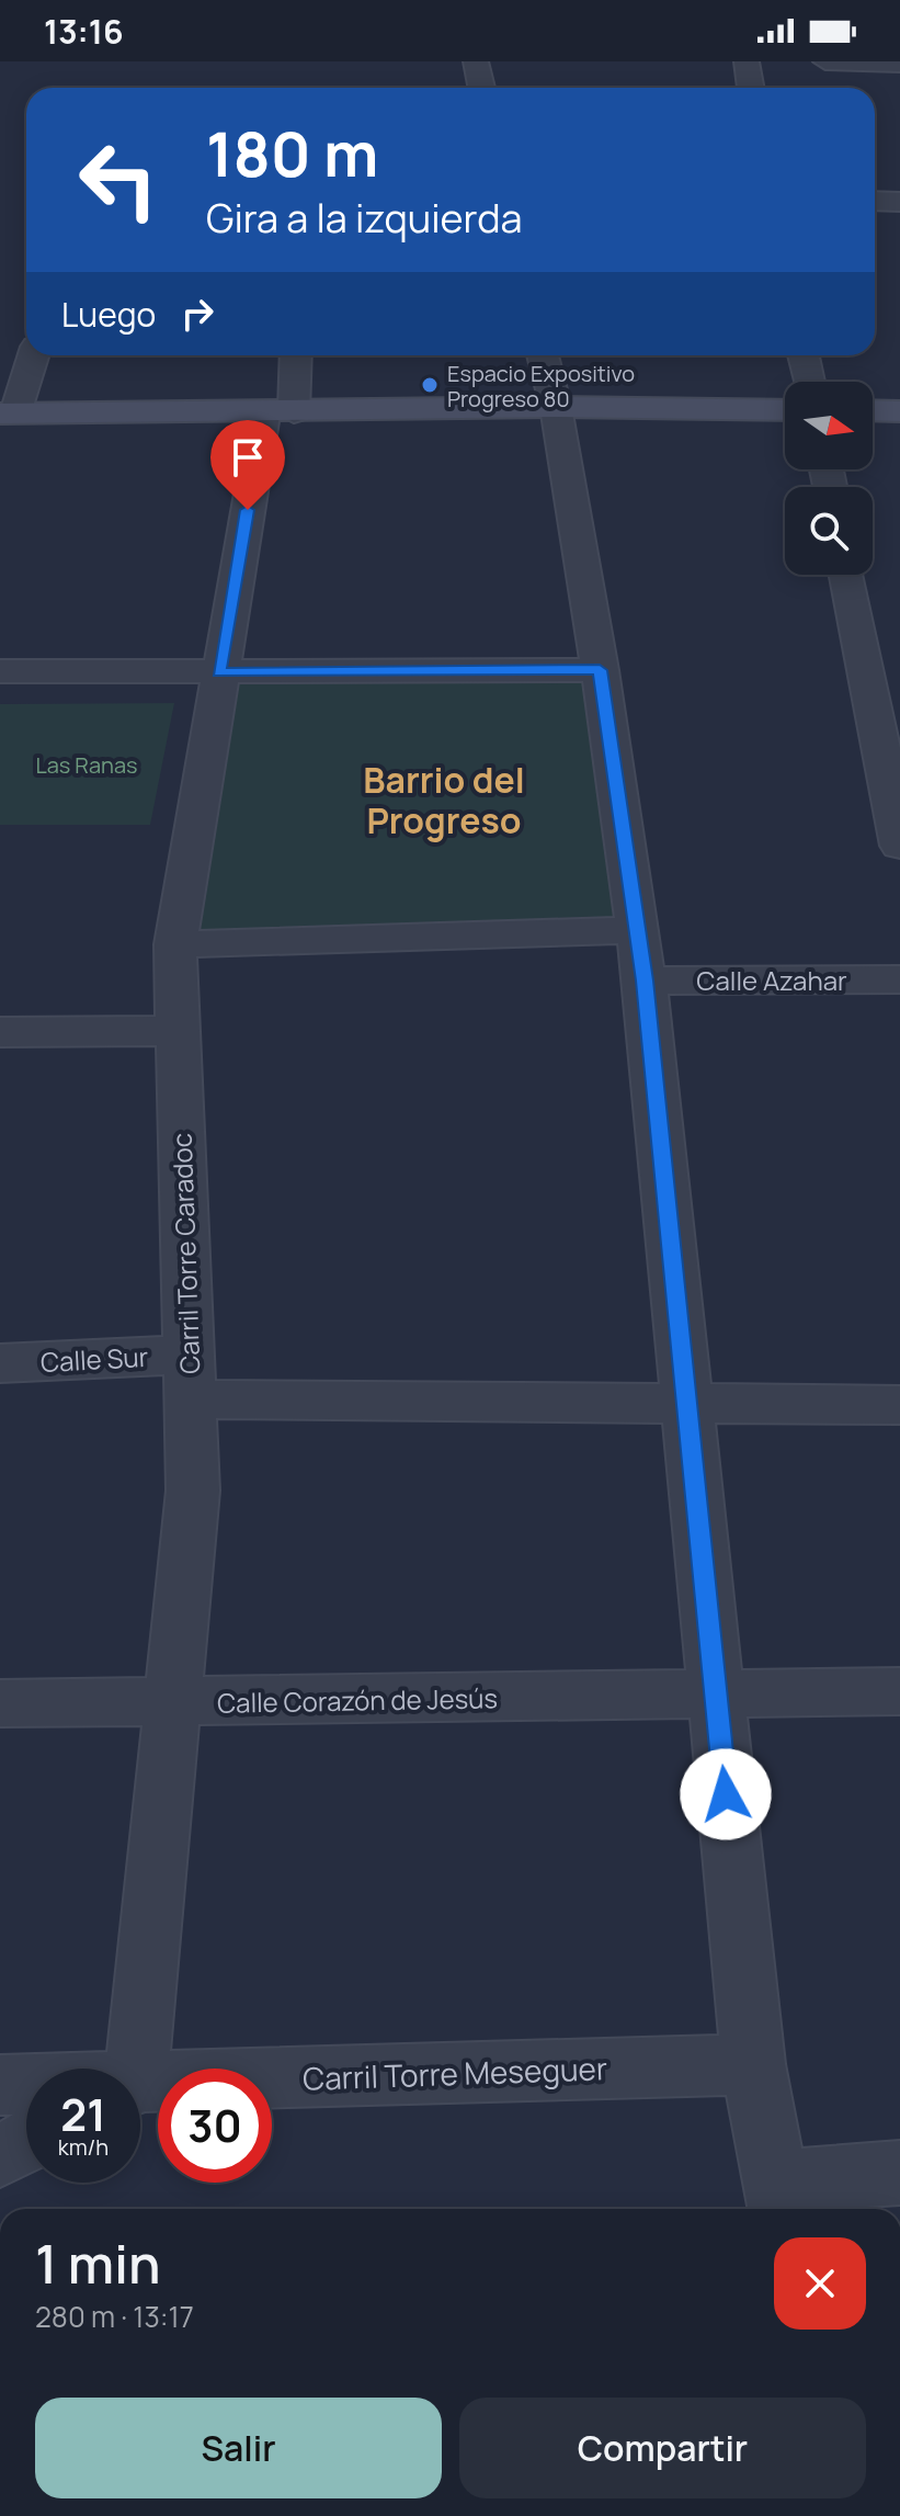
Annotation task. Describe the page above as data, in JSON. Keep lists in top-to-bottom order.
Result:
{
  "streets": {
    "street": [
      "Calle Azahar",
      "Carril Torre Caradoc",
      "Calle Sur",
      "Calle Corazón de Jesús",
      "Carril Torre Meseguer"
    ]
  },
  "crossings": [
    ["Carril Torre Caradoc", "Calle Sur"],
    ["Carril Torre Caradoc", "Calle Corazón de Jesús"]
  ],
  "districts": ["Barrio del Progreso"],
  "parks": ["Las Ranas"],
  "places": ["Espacio Expositivo Progreso 80"],
  "north": "right",
  "page": {
    "status": "13:16",
    "turn": ["180 m", "Gira a la izquierda"],
    "then": "Luego",
    "speed": "21 km/h",
    "limit": "30",
    "heading": ["1 min", "280 m · 13:17"],
    "buttons": ["Salir", "Compartir"]
  }
}
